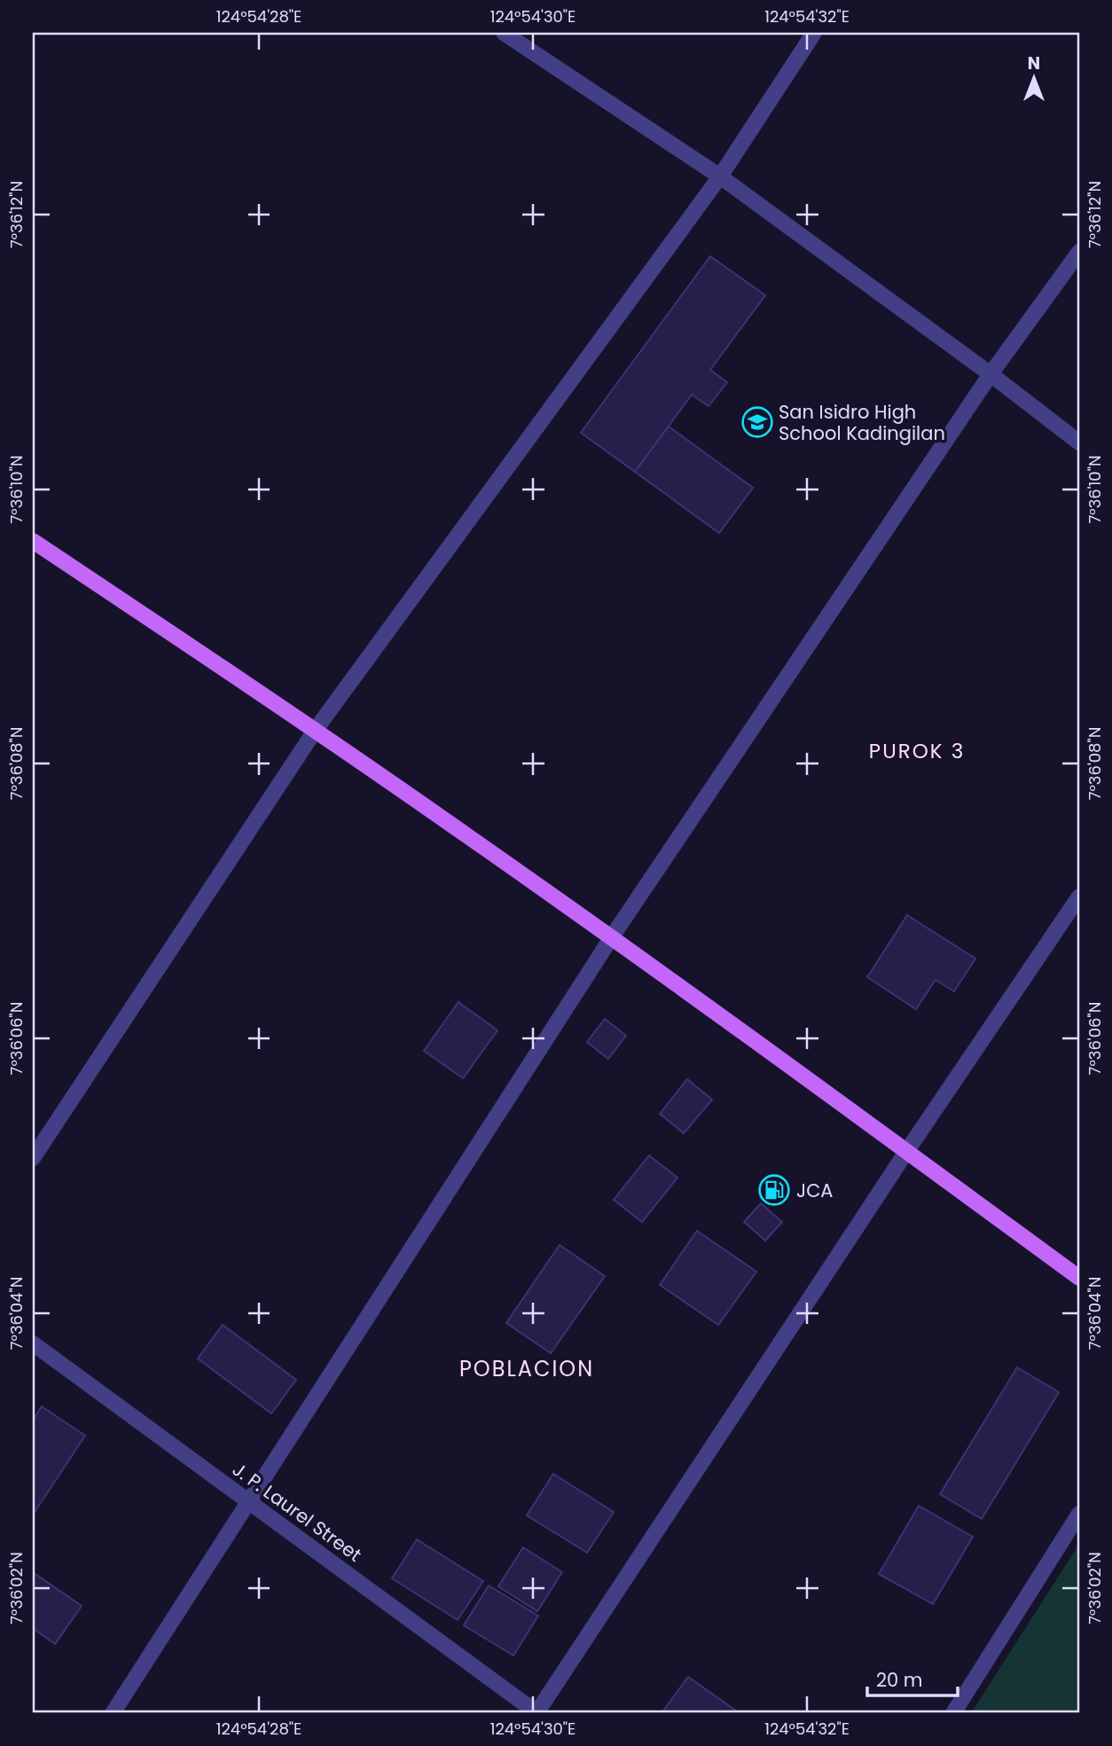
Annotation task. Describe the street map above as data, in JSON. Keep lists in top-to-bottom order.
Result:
{
  "streets": {
    "street": ["J. P. Laurel Street"]
  },
  "districts": ["PUROK 3", "POBLACION"],
  "places": {
    "school or university": ["San Isidro High School Kadingilan"],
    "fuel station": ["JCA"]
  },
  "scale_bar": "20 m",
  "north": "top",
  "coordinates": [
    "124°54'28\"E",
    "124°54'30\"E",
    "124°54'32\"E",
    "7°36'12\"N",
    "7°36'10\"N",
    "7°36'08\"N",
    "7°36'06\"N",
    "7°36'04\"N",
    "7°36'02\"N"
  ]
}
